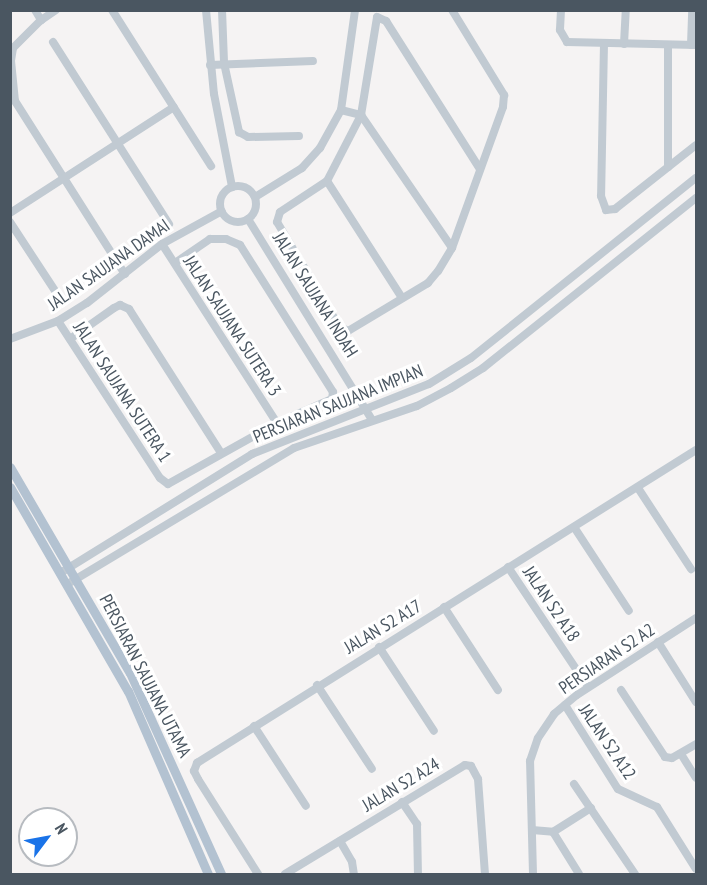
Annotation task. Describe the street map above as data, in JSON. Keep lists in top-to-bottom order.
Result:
{
  "streets": {
    "main road": ["PERSIARAN SAUJANA UTAMA"],
    "street": [
      "JALAN SAUJANA DAMAI",
      "JALAN SAUJANA INDAH",
      "JALAN SAUJANA SUTERA 3",
      "JALAN SAUJANA SUTERA 1",
      "PERSIARAN SAUJANA IMPIAN",
      "JALAN S2 A18",
      "JALAN S2 A17",
      "PERSIARAN S2 A2",
      "JALAN S2 A12",
      "JALAN S2 A24"
    ]
  },
  "crossings": [
    ["JALAN SAUJANA DAMAI", "JALAN SAUJANA INDAH"],
    ["JALAN SAUJANA DAMAI", "JALAN SAUJANA SUTERA 3"],
    ["JALAN SAUJANA DAMAI", "JALAN SAUJANA SUTERA 1"],
    ["JALAN SAUJANA INDAH", "PERSIARAN SAUJANA IMPIAN"],
    ["PERSIARAN SAUJANA IMPIAN", "PERSIARAN SAUJANA UTAMA"],
    ["JALAN S2 A18", "JALAN S2 A17"],
    ["JALAN S2 A18", "PERSIARAN S2 A2"],
    ["PERSIARAN S2 A2", "JALAN S2 A12"]
  ],
  "north": "top right"
}
